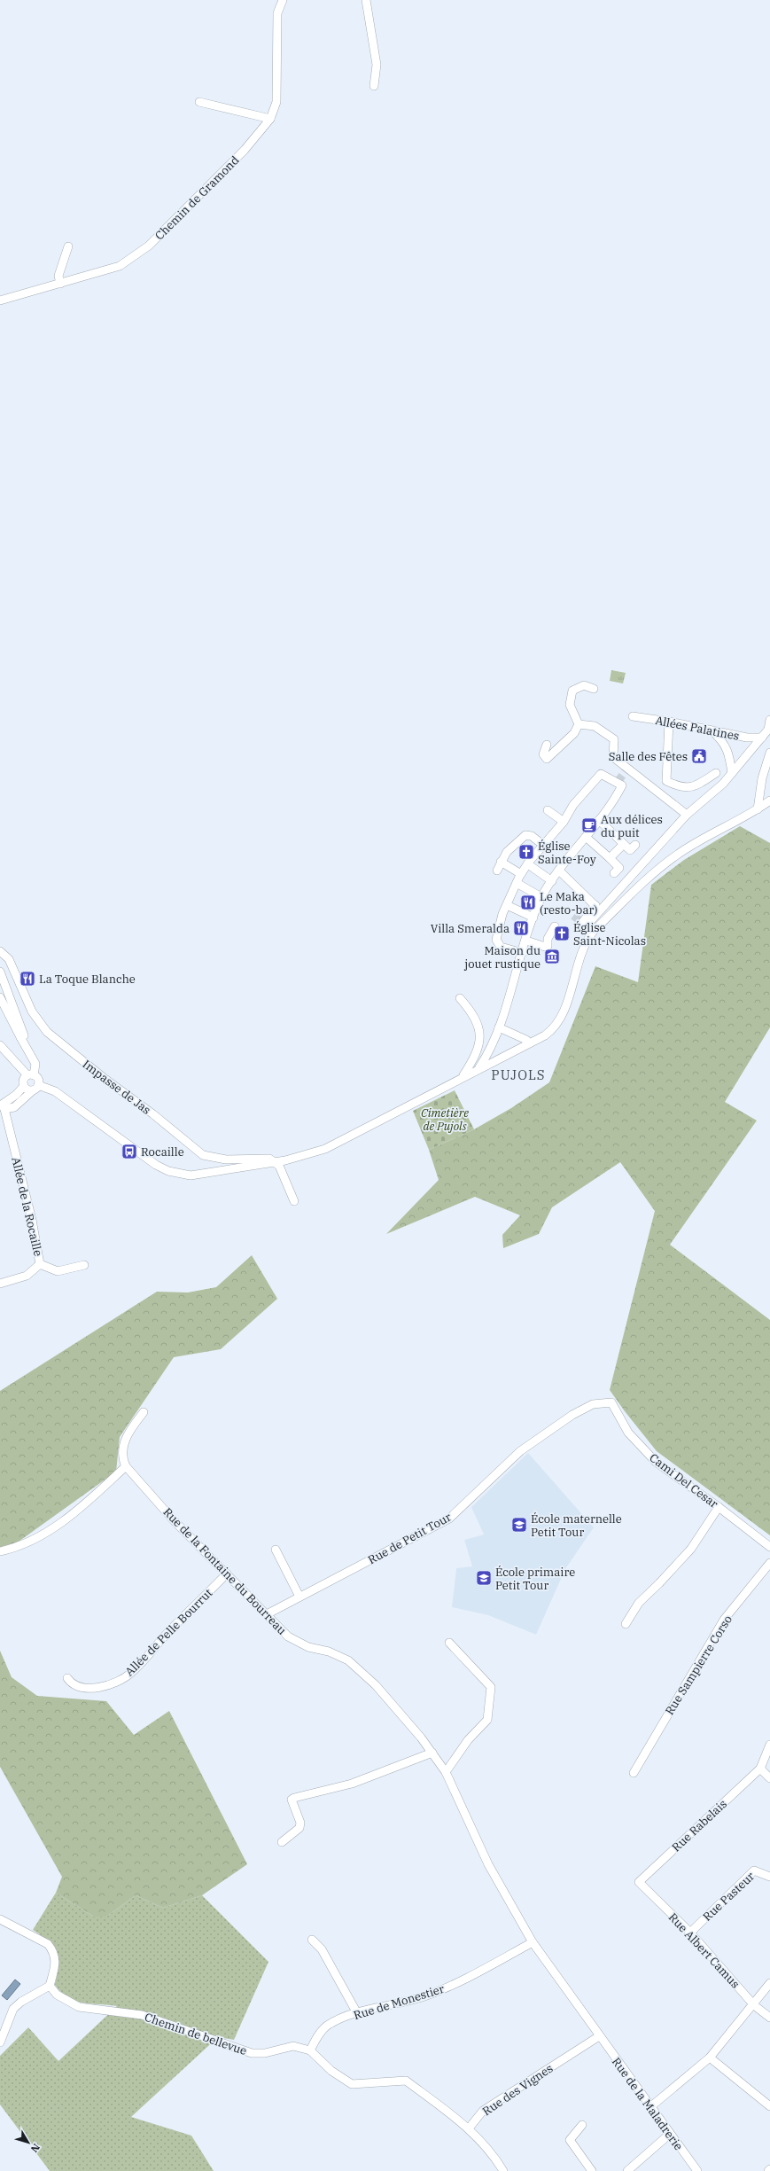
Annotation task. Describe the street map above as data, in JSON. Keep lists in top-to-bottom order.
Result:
{
  "streets": {
    "street": [
      "Chemin de Gramond",
      "Allées Palatines",
      "Impasse de Jas",
      "Allée de la Rocaille",
      "Cami Del Cesar",
      "Rue de Petit Tour",
      "Rue de la Fontaine du Bourreau",
      "Allée de Pelle Bourrut",
      "Rue Sampierre Corso",
      "Rue Rabelais",
      "Rue Pasteur",
      "Rue Albert Camus",
      "Rue de Monestier",
      "Chemin de bellevue",
      "Rue des Vignes",
      "Rue de la Maladrerie"
    ]
  },
  "crossings": [
    ["Cami Del Cesar", "Rue de Petit Tour"],
    ["Rue de Petit Tour", "Rue de la Fontaine du Bourreau"],
    ["Rue de la Fontaine du Bourreau", "Allée de Pelle Bourrut"],
    ["Rue de la Fontaine du Bourreau", "Rue de Monestier"],
    ["Rue de la Fontaine du Bourreau", "Rue des Vignes"],
    ["Rue de la Fontaine du Bourreau", "Rue de la Maladrerie"],
    ["Rue Rabelais", "Rue Albert Camus"],
    ["Rue Pasteur", "Rue Albert Camus"],
    ["Rue de Monestier", "Chemin de bellevue"],
    ["Chemin de bellevue", "Rue des Vignes"],
    ["Rue des Vignes", "Rue de la Maladrerie"]
  ],
  "districts": ["PUJOLS"],
  "parks": ["Cimetière de Pujols"],
  "places": {
    "public building": ["Salle des Fêtes"],
    "cafe": ["Aux délices du puit"],
    "church": ["Église Sainte-Foy", "Église Saint-Nicolas"],
    "restaurant": ["Le Maka (resto-bar)", "Villa Smeralda", "La Toque Blanche"],
    "museum": ["Maison du jouet rustique"],
    "bus stop": ["Rocaille"],
    "school or university": ["École maternelle Petit Tour", "École primaire Petit Tour"]
  },
  "north": "bottom right"
}
